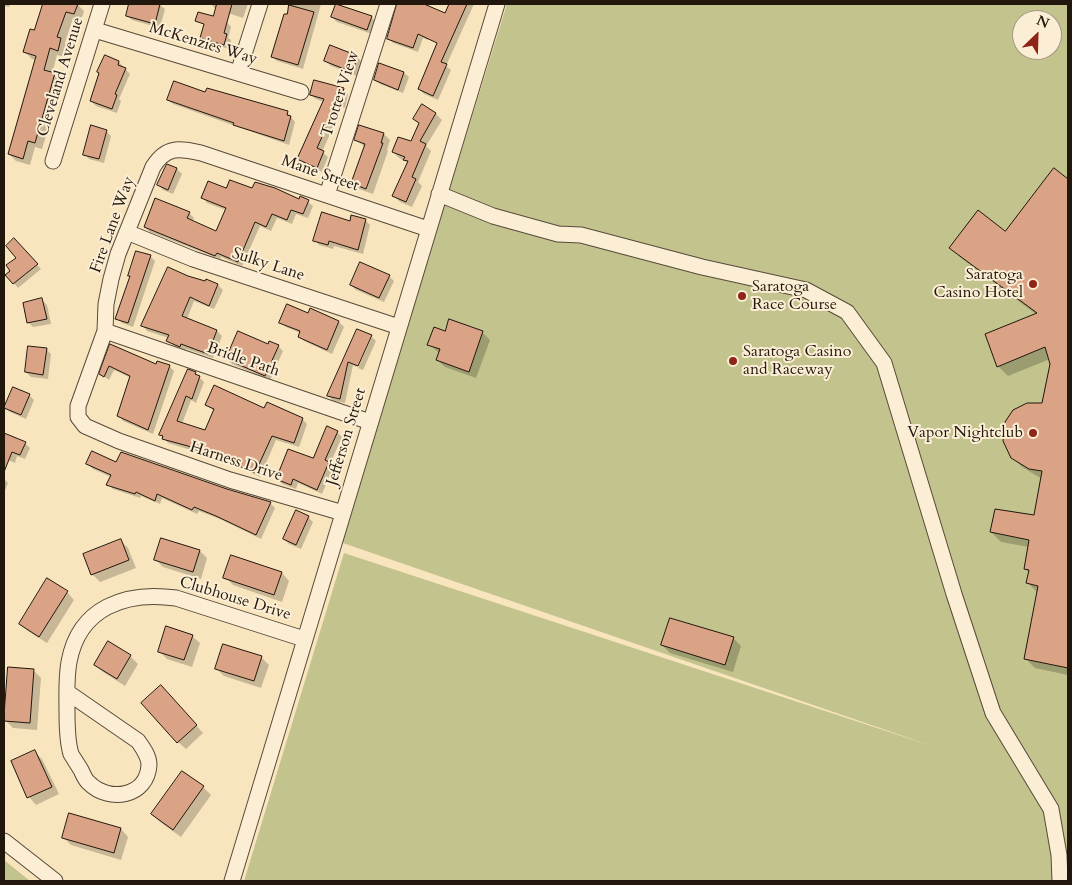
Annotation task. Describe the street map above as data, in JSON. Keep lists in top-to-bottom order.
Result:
{
  "streets": {
    "street": [
      "McKenzies Way",
      "Cleveland Avenue",
      "Trotter View",
      "Mane Street",
      "Fire Lane Way",
      "Sulky Lane",
      "Bridle Path",
      "Jefferson Street",
      "Harness Drive",
      "Clubhouse Drive"
    ]
  },
  "crossings": [
    ["McKenzies Way", "Cleveland Avenue"],
    ["Trotter View", "Mane Street"],
    ["Mane Street", "Fire Lane Way"],
    ["Mane Street", "Jefferson Street"],
    ["Fire Lane Way", "Sulky Lane"],
    ["Fire Lane Way", "Bridle Path"],
    ["Fire Lane Way", "Harness Drive"],
    ["Sulky Lane", "Jefferson Street"],
    ["Bridle Path", "Jefferson Street"],
    ["Jefferson Street", "Harness Drive"],
    ["Jefferson Street", "Clubhouse Drive"]
  ],
  "places": [
    "Saratoga Casino Hotel",
    "Saratoga Race Course",
    "Saratoga Casino and Raceway",
    "Vapor Nightclub"
  ],
  "north": "top right"
}
